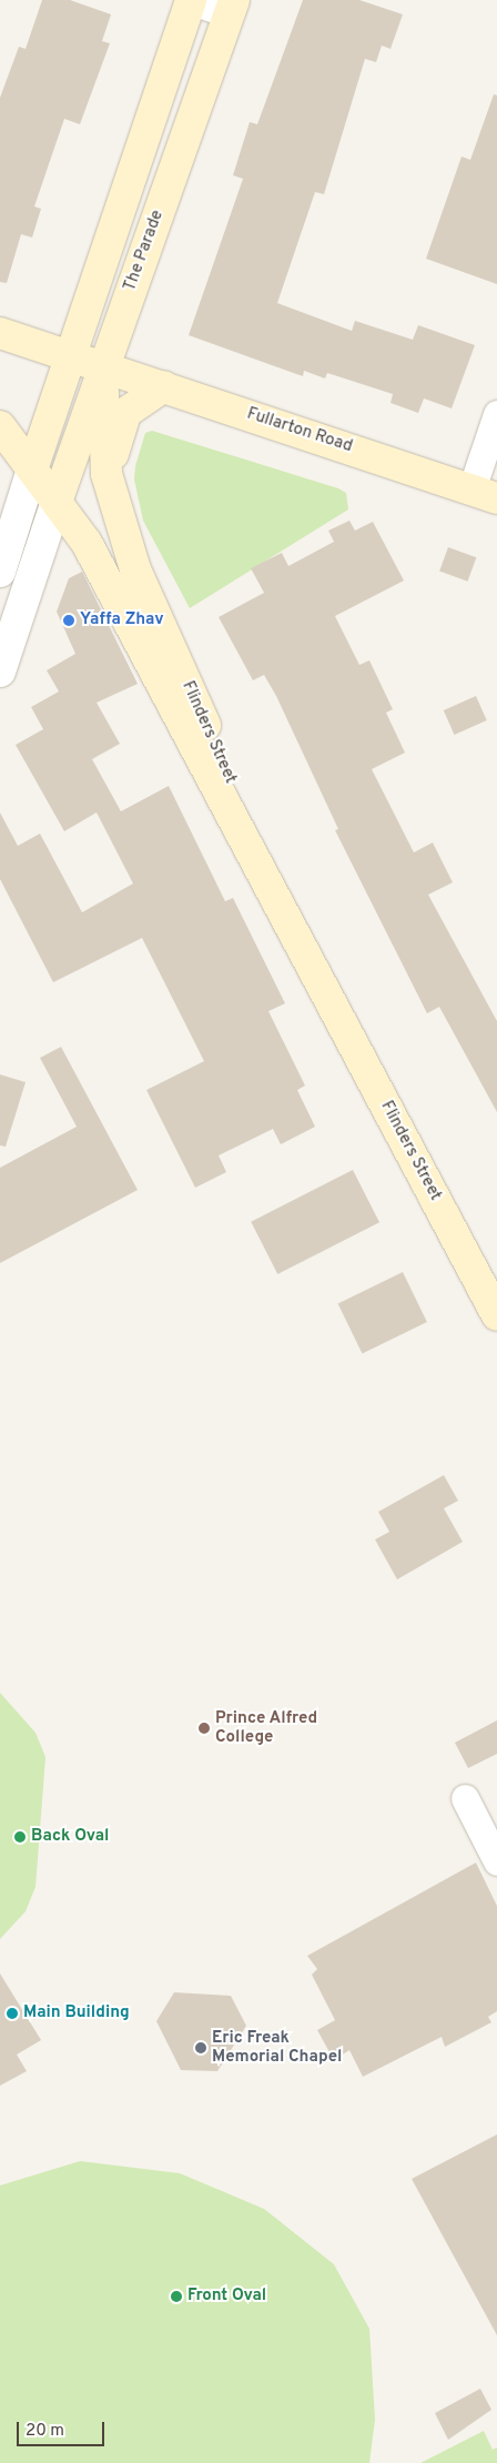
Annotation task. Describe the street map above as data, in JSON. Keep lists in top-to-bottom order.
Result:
{
  "streets": {
    "main road": ["The Parade", "Fullarton Road", "Flinders Street"]
  },
  "crossings": [
    ["The Parade", "Fullarton Road"],
    ["The Parade", "Flinders Street"],
    ["Fullarton Road", "Flinders Street"]
  ],
  "places": [
    "Yaffa Zhav",
    "Prince Alfred College",
    "Back Oval",
    "Main Building",
    "Eric Freak Memorial Chapel",
    "Front Oval"
  ],
  "scale_bar": "20 m"
}
